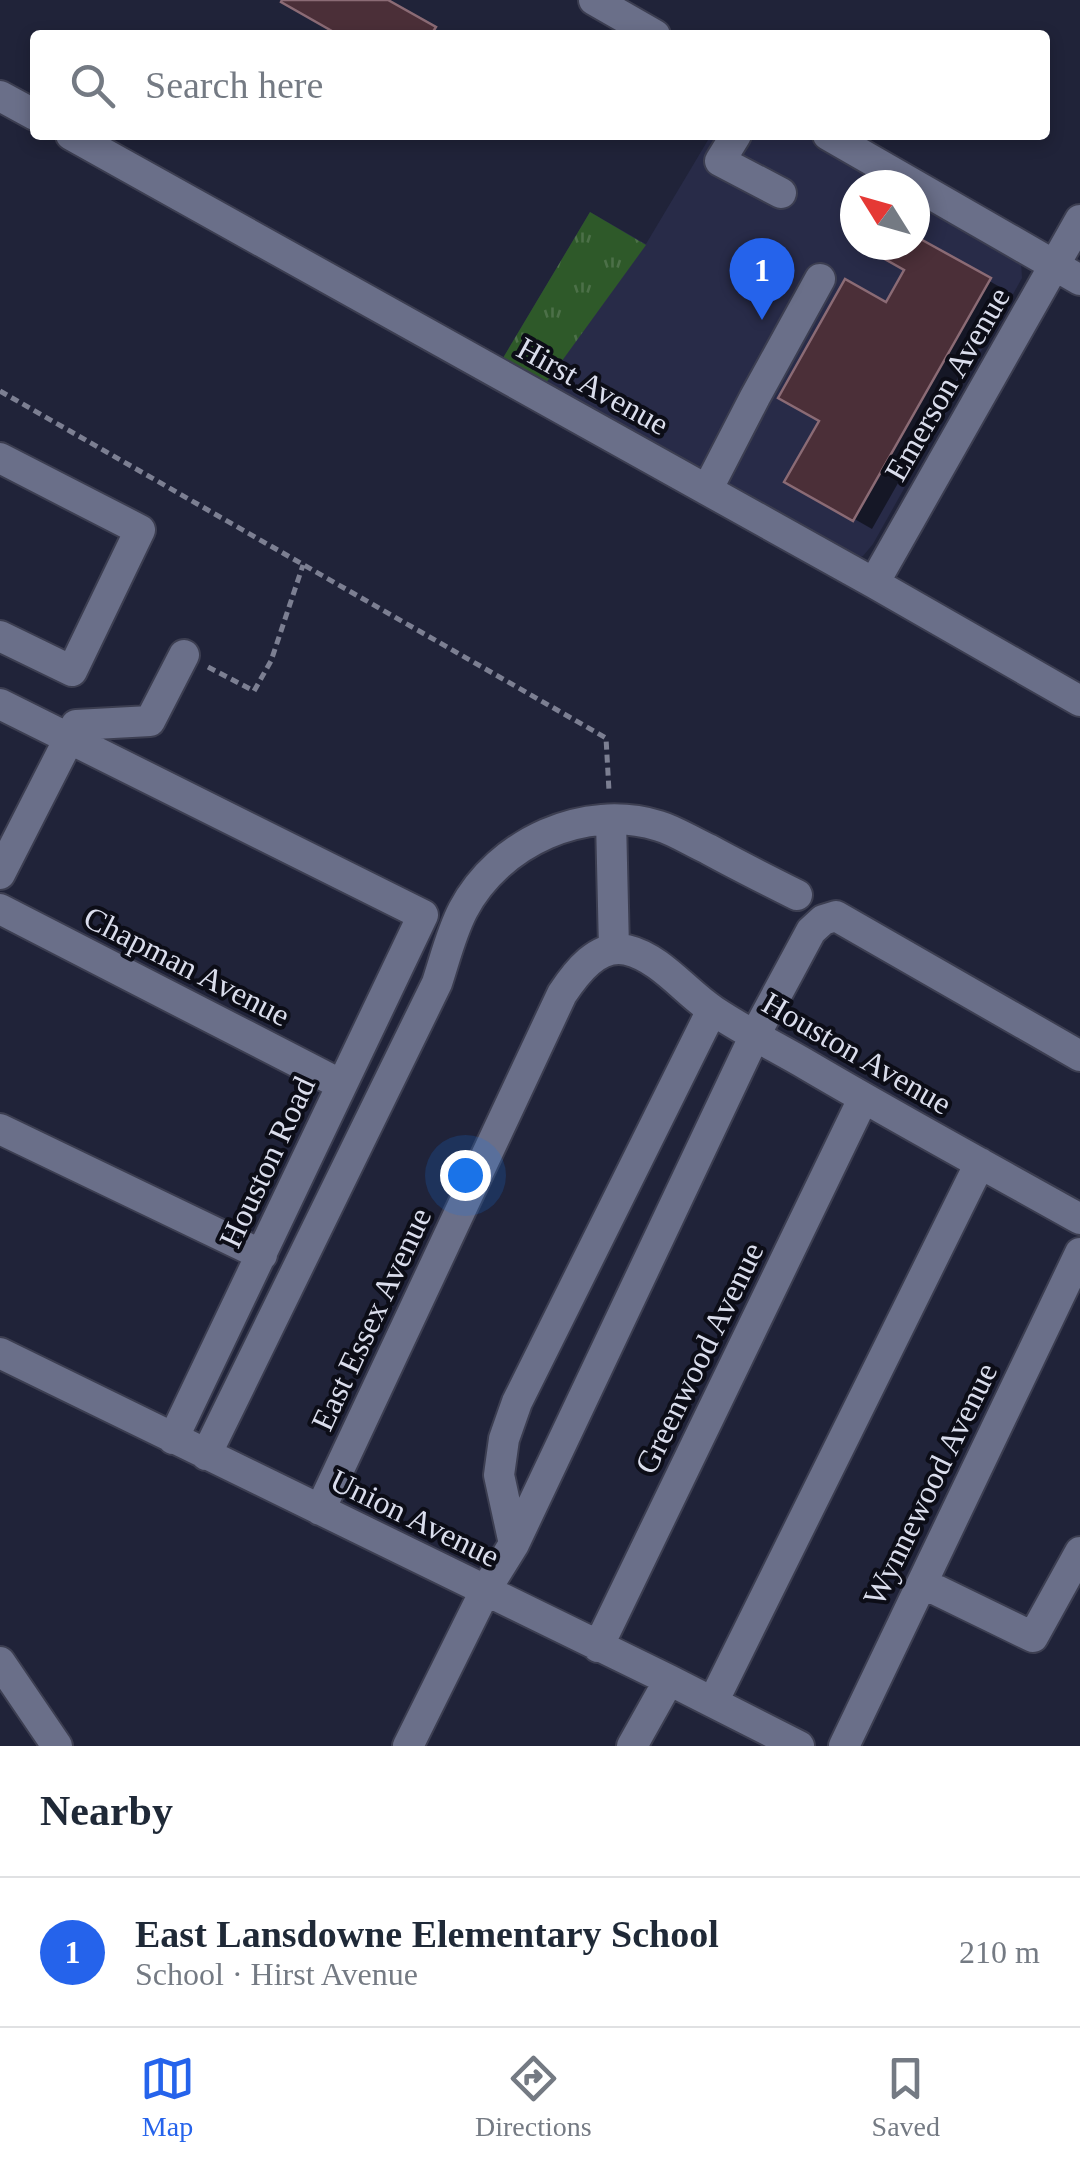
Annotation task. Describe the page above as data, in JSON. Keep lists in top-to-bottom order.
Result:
{
  "streets": {
    "street": [
      "Emerson Avenue",
      "Hirst Avenue",
      "Chapman Avenue",
      "Houston Avenue",
      "Houston Road",
      "East Essex Avenue",
      "Greenwood Avenue",
      "Wynnewood Avenue",
      "Union Avenue"
    ]
  },
  "crossings": [
    ["Emerson Avenue", "Hirst Avenue"],
    ["Chapman Avenue", "Houston Road"],
    ["Houston Avenue", "East Essex Avenue"],
    ["Houston Avenue", "Greenwood Avenue"],
    ["Houston Road", "Union Avenue"],
    ["East Essex Avenue", "Union Avenue"],
    ["Greenwood Avenue", "Union Avenue"]
  ],
  "north": "top left",
  "page": {
    "search": "Search here",
    "pins": "1",
    "heading": "Nearby",
    "list": [
      {
        "mark": "1",
        "name": "East Lansdowne Elementary School",
        "note": "School · Hirst Avenue",
        "value": "210 m"
      }
    ],
    "nav": ["Map", "Directions", "Saved"]
  }
}
